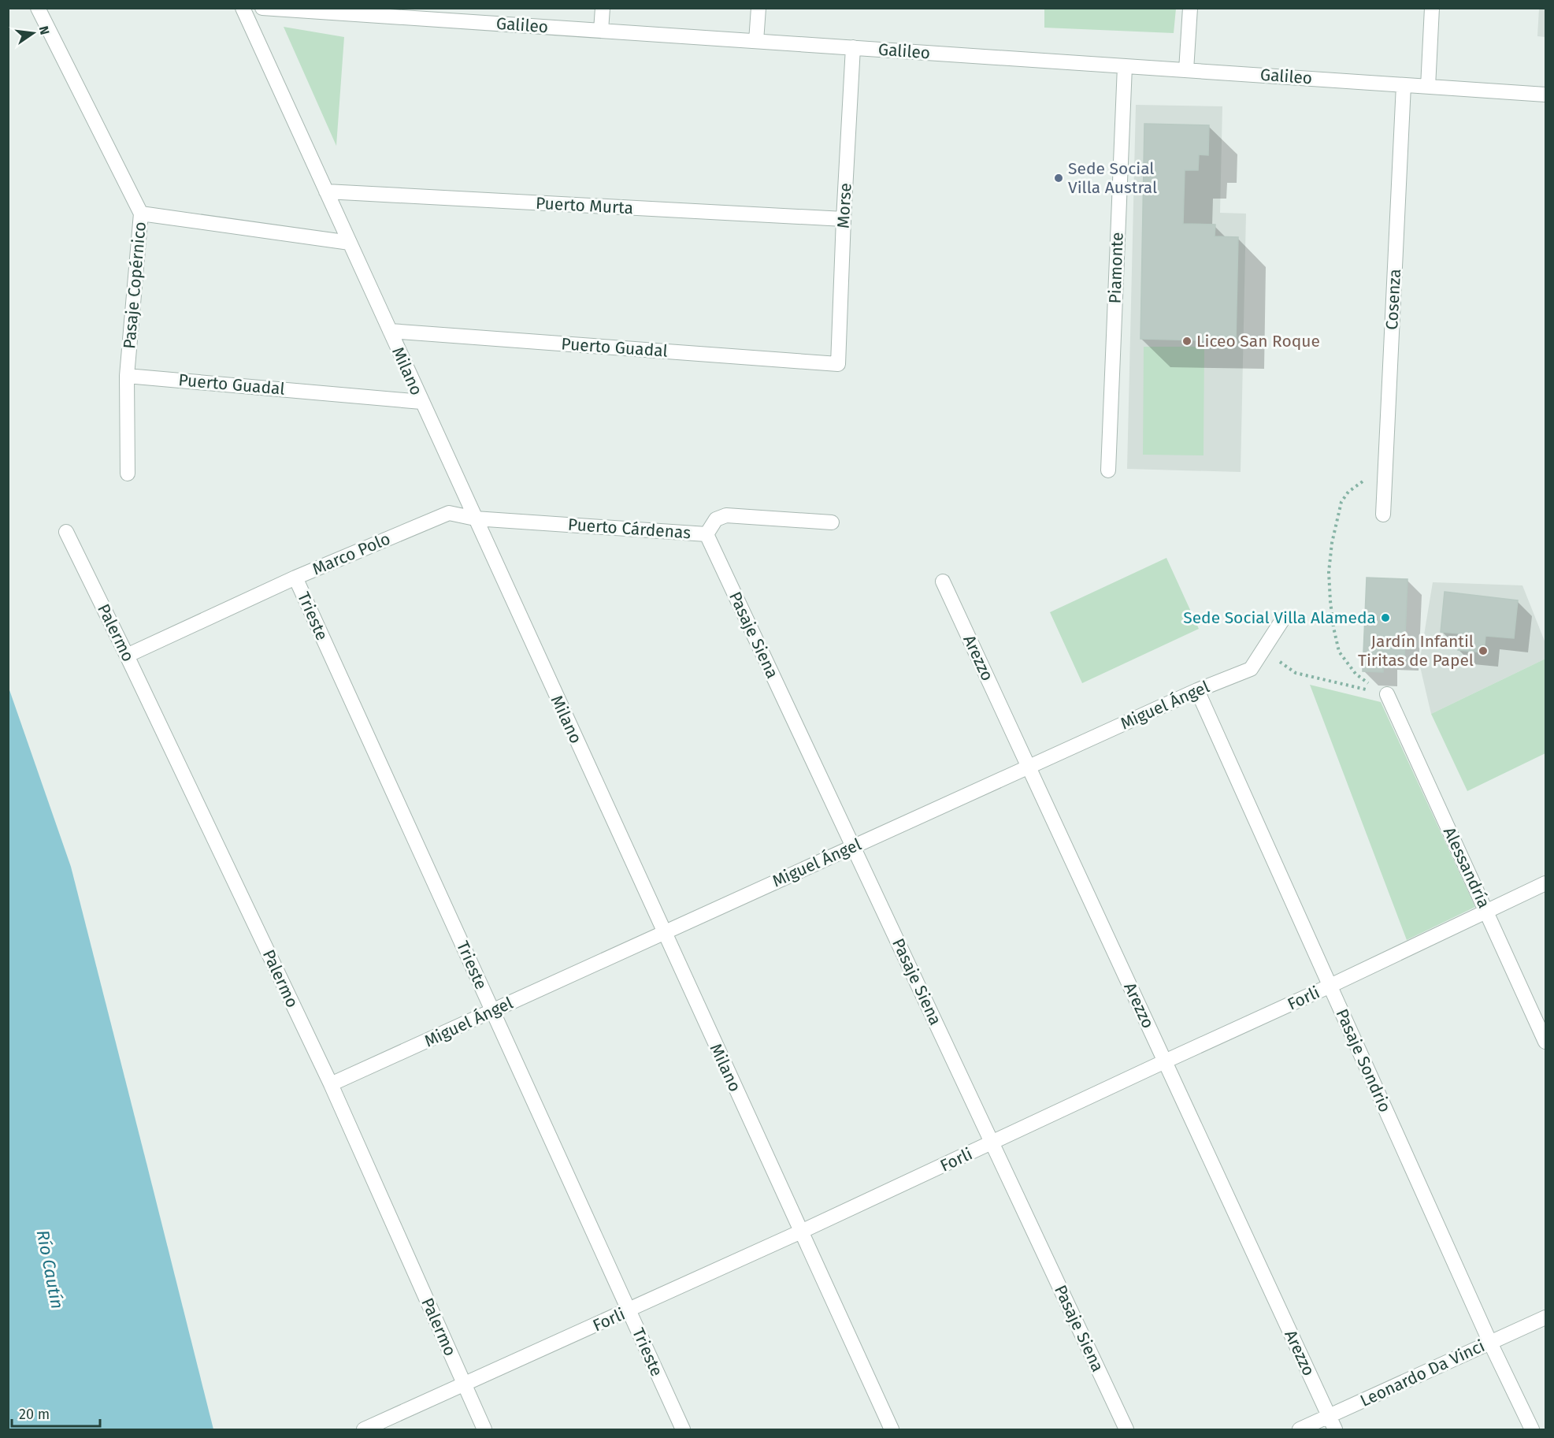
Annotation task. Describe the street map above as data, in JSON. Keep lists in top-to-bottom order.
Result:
{
  "streets": {
    "street": [
      "Galileo",
      "Puerto Murta",
      "Morse",
      "Piamonte",
      "Pasaje Copérnico",
      "Cosenza",
      "Puerto Guadal",
      "Milano",
      "Puerto Cárdenas",
      "Marco Polo",
      "Trieste",
      "Palermo",
      "Pasaje Siena",
      "Arezzo",
      "Miguel Ángel",
      "Alessandría",
      "Forli",
      "Pasaje Sondrio",
      "Leonardo Da Vinci"
    ]
  },
  "crossings": [
    ["Galileo", "Morse"],
    ["Galileo", "Piamonte"],
    ["Galileo", "Cosenza"],
    ["Puerto Murta", "Morse"],
    ["Puerto Murta", "Milano"],
    ["Morse", "Puerto Guadal"],
    ["Pasaje Copérnico", "Puerto Guadal"],
    ["Puerto Guadal", "Milano"],
    ["Milano", "Puerto Cárdenas"],
    ["Milano", "Marco Polo"],
    ["Milano", "Miguel Ángel"],
    ["Milano", "Forli"],
    ["Puerto Cárdenas", "Marco Polo"],
    ["Puerto Cárdenas", "Pasaje Siena"],
    ["Marco Polo", "Trieste"],
    ["Marco Polo", "Palermo"],
    ["Trieste", "Miguel Ángel"],
    ["Trieste", "Forli"],
    ["Palermo", "Miguel Ángel"],
    ["Palermo", "Forli"],
    ["Pasaje Siena", "Miguel Ángel"],
    ["Pasaje Siena", "Forli"],
    ["Arezzo", "Miguel Ángel"],
    ["Arezzo", "Forli"],
    ["Arezzo", "Leonardo Da Vinci"],
    ["Miguel Ángel", "Pasaje Sondrio"],
    ["Alessandría", "Forli"],
    ["Forli", "Pasaje Sondrio"],
    ["Pasaje Sondrio", "Leonardo Da Vinci"]
  ],
  "water": ["Río Cautín"],
  "places": [
    "Sede Social Villa Austral",
    "Liceo San Roque",
    "Sede Social Villa Alameda",
    "Jardín Infantil Tiritas de Papel"
  ],
  "scale_bar": "20 m",
  "north": "right"
}
